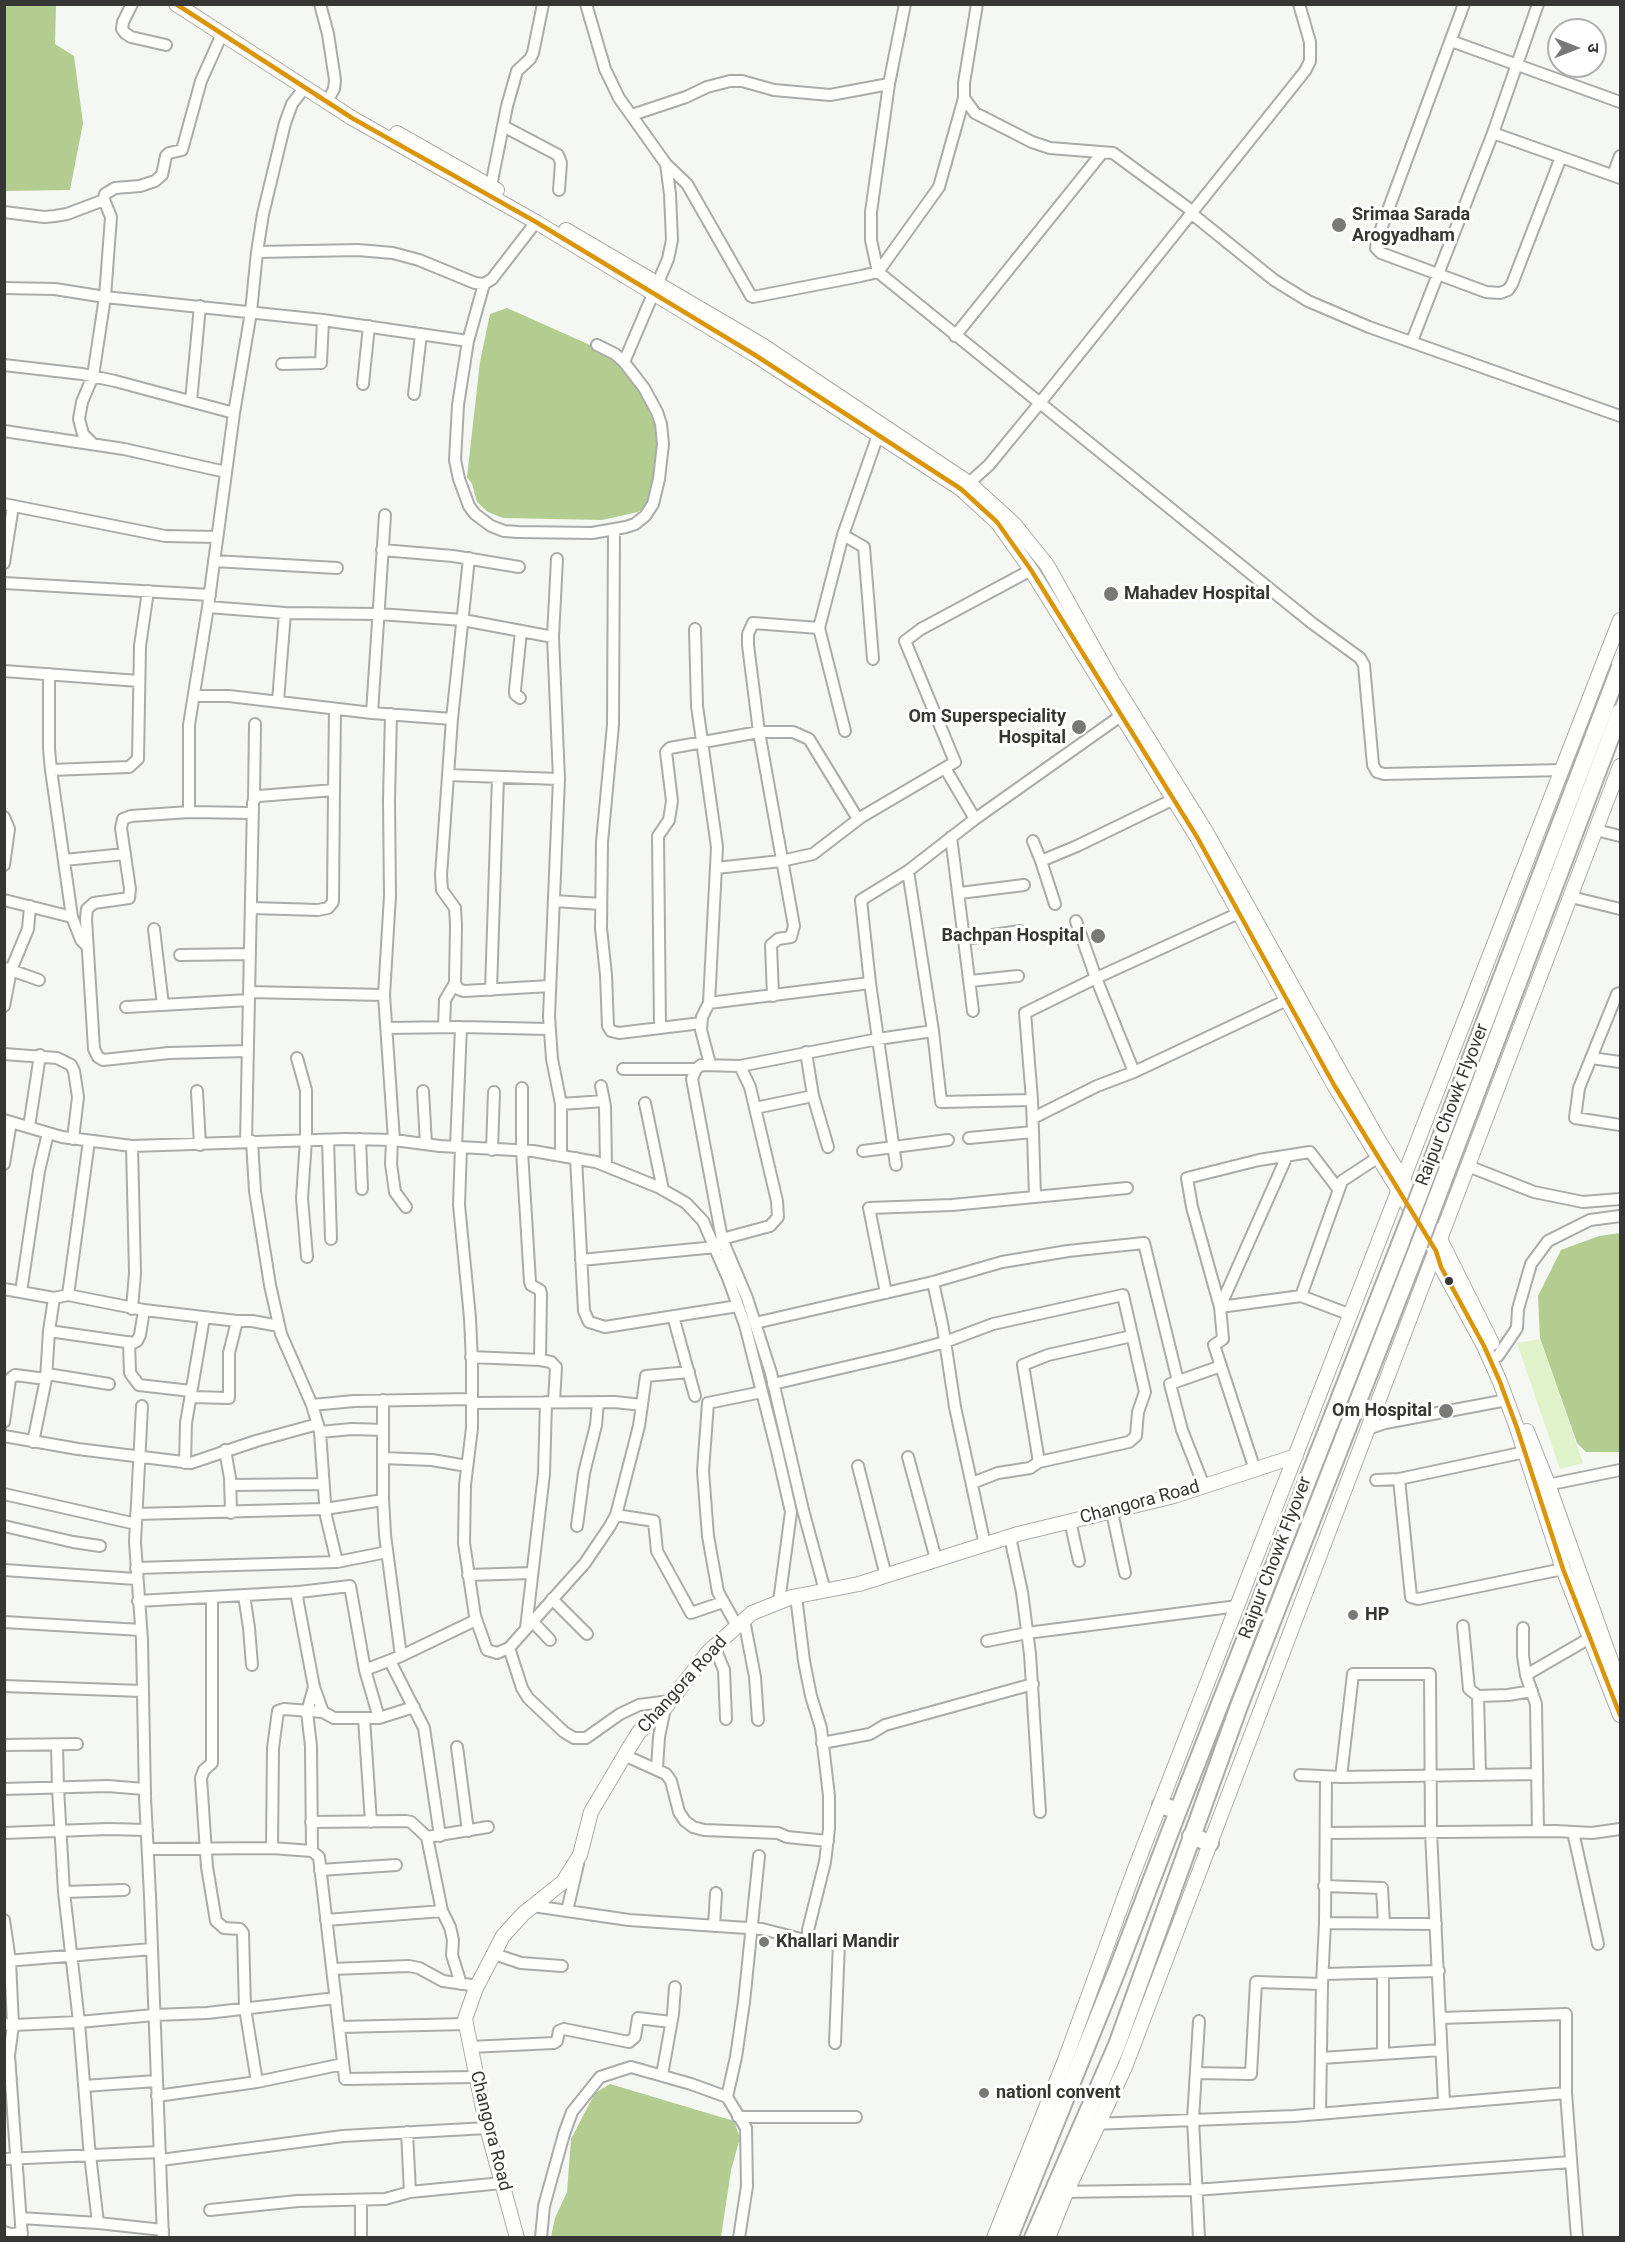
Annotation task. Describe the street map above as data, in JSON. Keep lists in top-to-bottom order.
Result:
{
  "streets": {
    "highway": ["Raipur Chowk Flyover"],
    "street": ["Changora Road"]
  },
  "places": [
    "Srimaa Sarada Arogyadham",
    "Mahadev Hospital",
    "Om Superspeciality Hospital",
    "Bachpan Hospital",
    "Om Hospital",
    "HP",
    "Khallari Mandir",
    "nationl convent"
  ],
  "north": "right"
}
